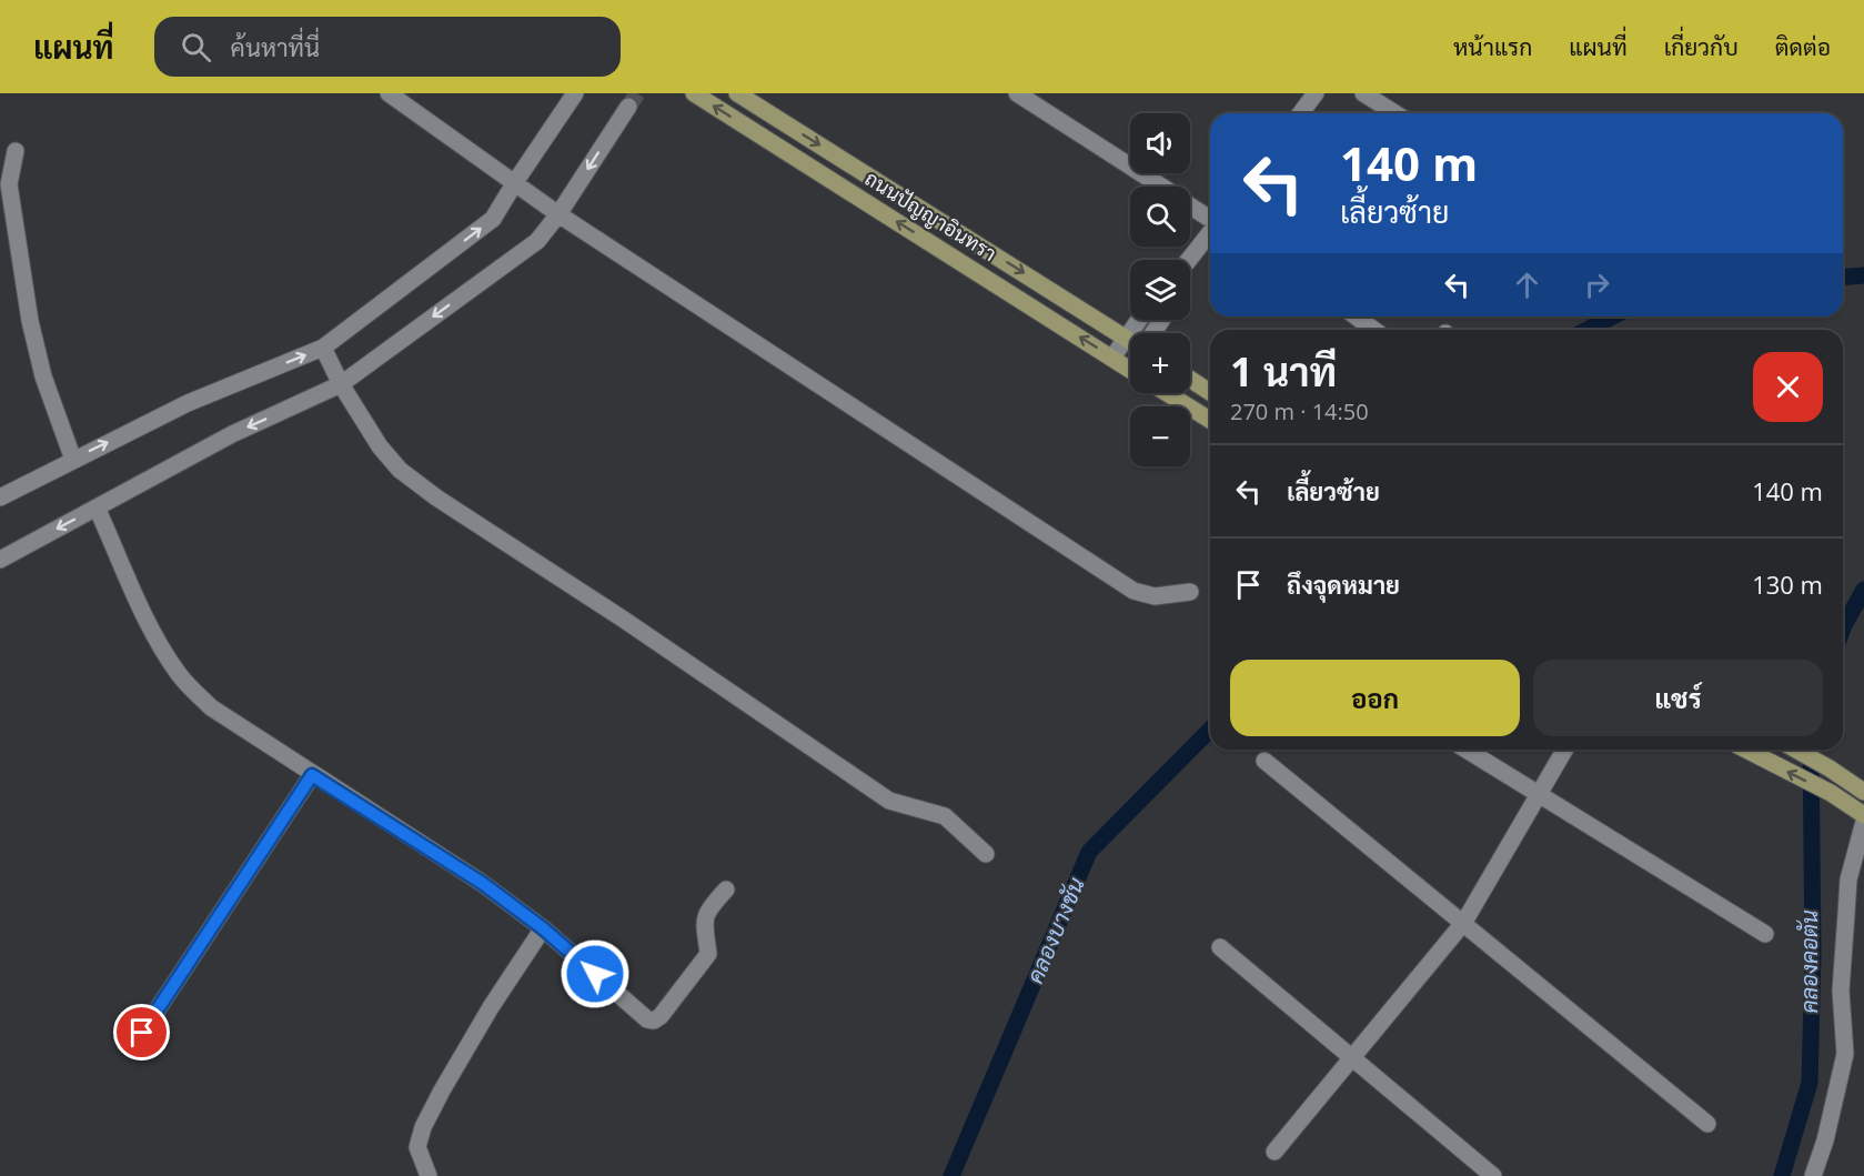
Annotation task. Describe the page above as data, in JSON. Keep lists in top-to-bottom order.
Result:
{
  "streets": {
    "main road": ["ถนนปัญญาอินทรา"]
  },
  "water": ["คลองบางชัน", "คลองคอตัน"],
  "page": {
    "header": "แผนที่",
    "search": "ค้นหาที่นี่",
    "nav": [
      "หน้าแรก",
      "แผนที่",
      "เกี่ยวกับ",
      "ติดต่อ"
    ],
    "map_buttons": ["+", "−"],
    "turn": ["140 m", "เลี้ยวซ้าย"],
    "heading": ["1 นาที", "270 m · 14:50"],
    "list": [
      {
        "name": "เลี้ยวซ้าย",
        "value": "140 m"
      },
      {
        "name": "ถึงจุดหมาย",
        "value": "130 m"
      }
    ],
    "buttons": ["ออก", "แชร์"]
  }
}
